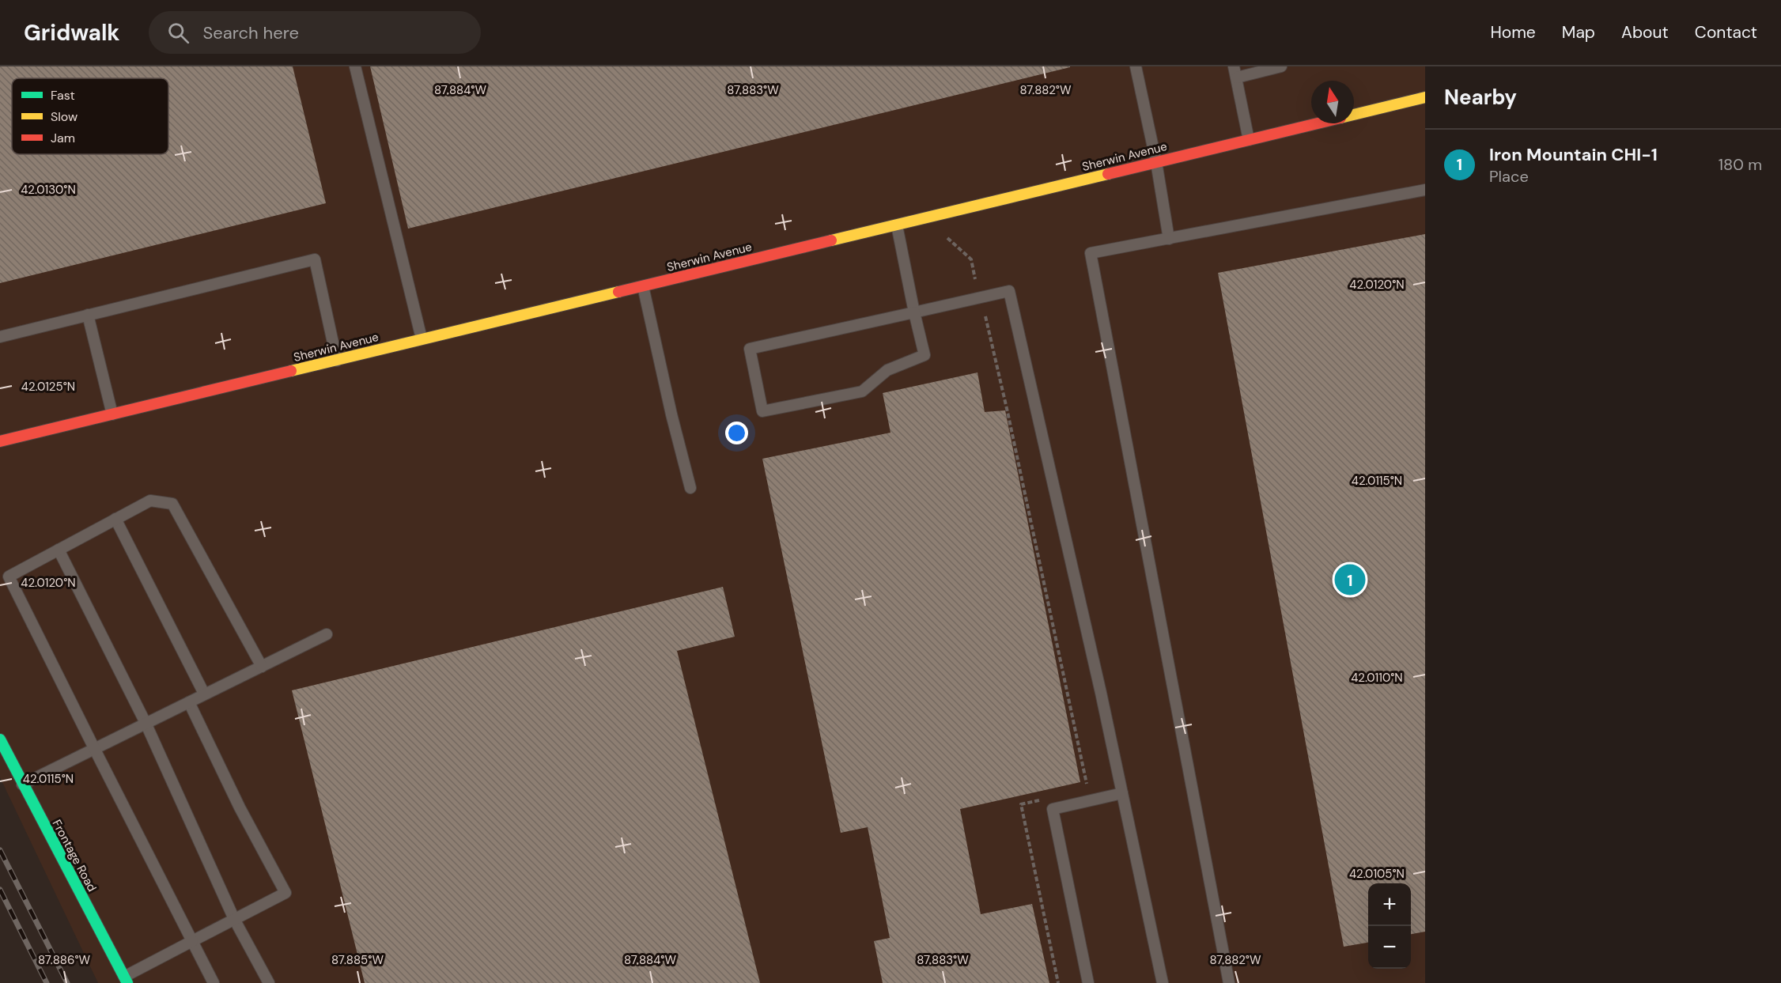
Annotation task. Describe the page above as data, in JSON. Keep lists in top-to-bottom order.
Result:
{
  "streets": {
    "street": ["Sherwin Avenue", "Frontage Road"]
  },
  "legend": ["Fast", "Slow", "Jam"],
  "north": "top",
  "page": {
    "header": "Gridwalk",
    "search": "Search here",
    "nav": [
      "Home",
      "Map",
      "About",
      "Contact"
    ],
    "heading": "Nearby",
    "list": [
      {
        "mark": "1",
        "name": "Iron Mountain CHI-1",
        "note": "Place",
        "value": "180 m"
      }
    ],
    "pins": "1",
    "map_buttons": ["+", "−"]
  },
  "coordinates": [
    "87.884°W",
    "87.883°W",
    "87.882°W",
    "42.0130°N",
    "42.0120°N",
    "42.0125°N",
    "42.0115°N",
    "42.0110°N",
    "42.0105°N",
    "87.886°W",
    "87.885°W"
  ]
}
